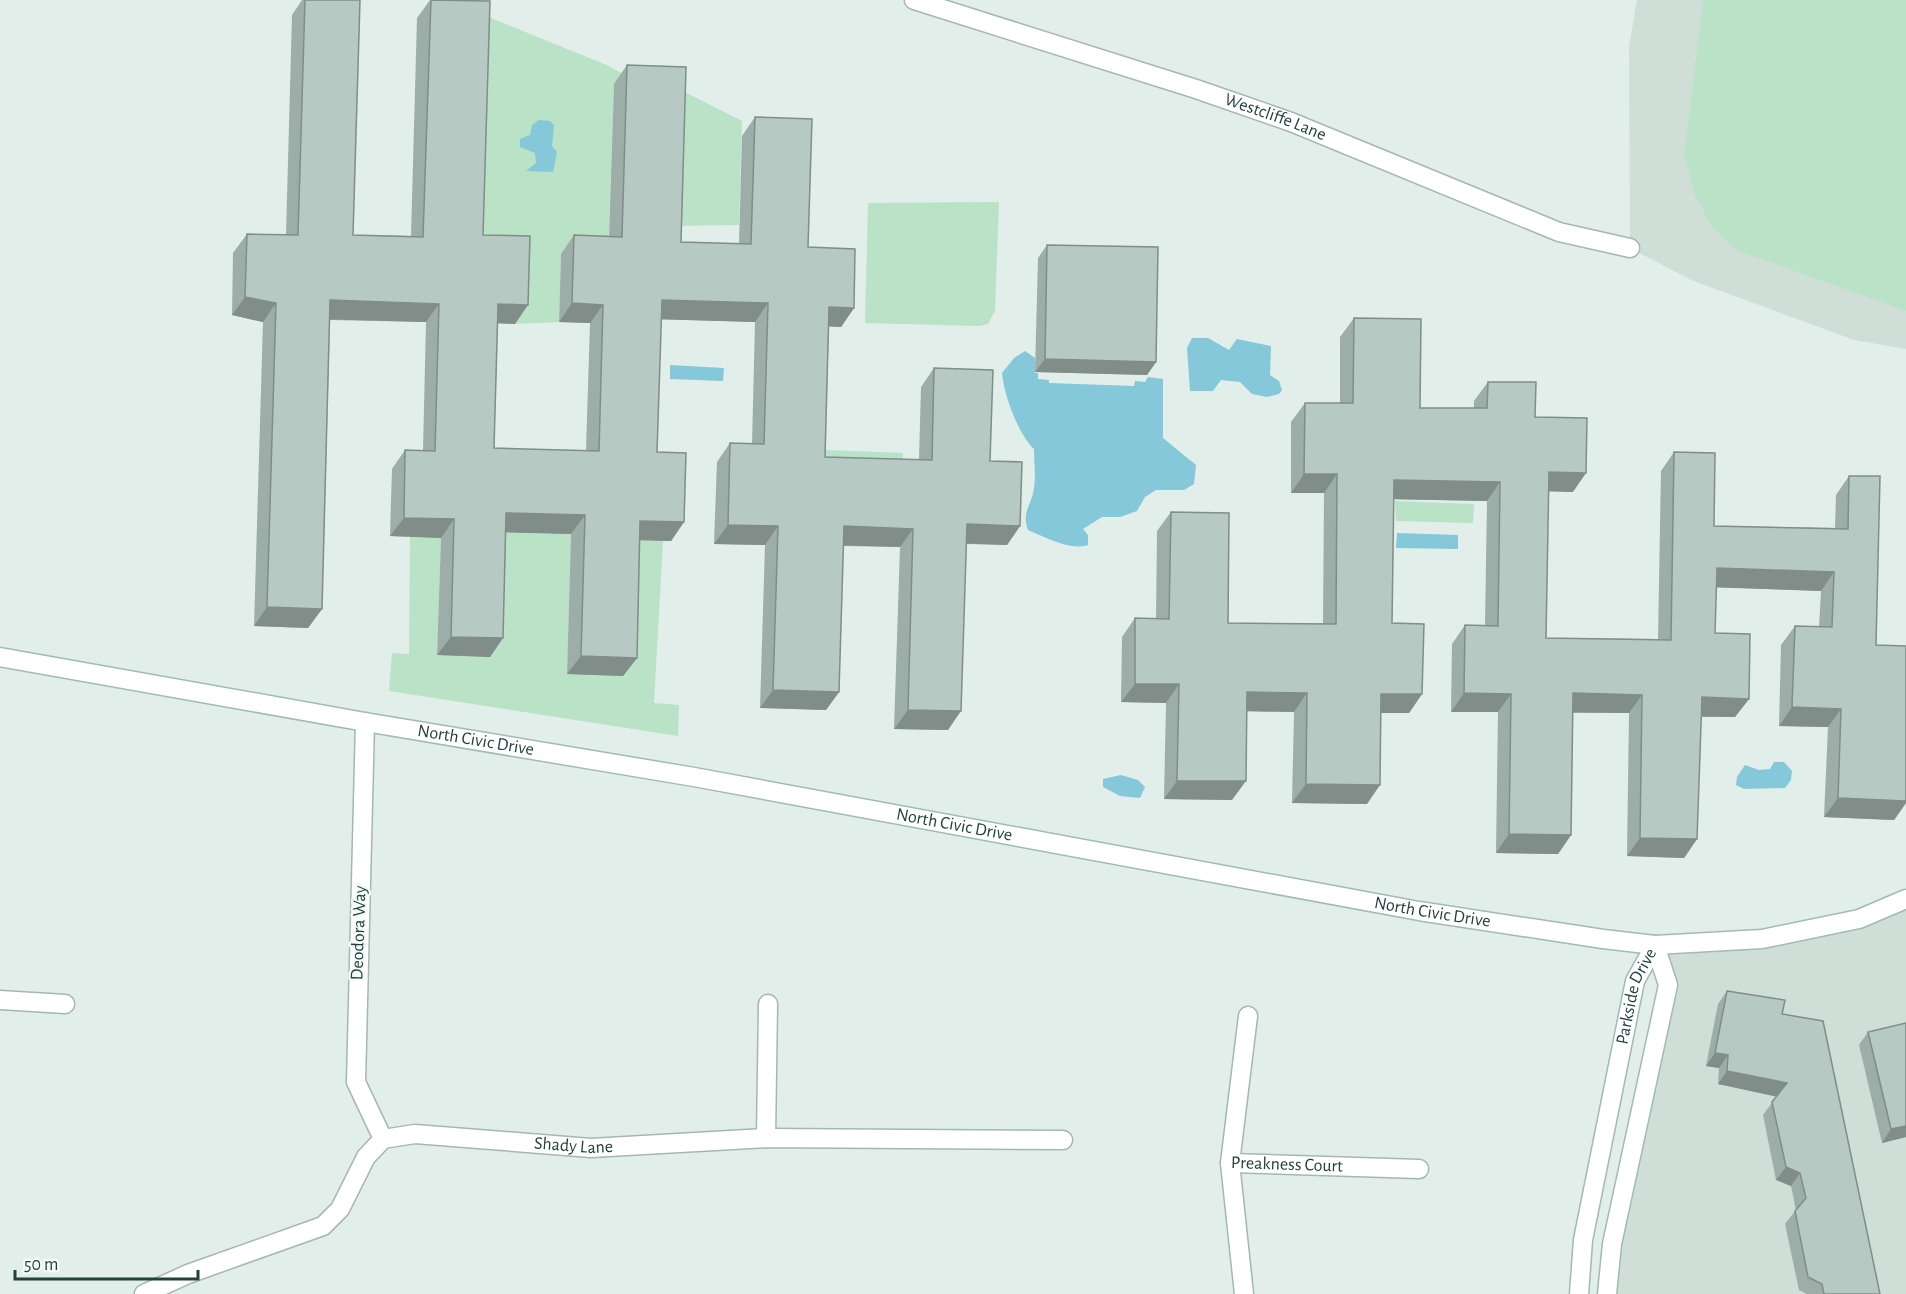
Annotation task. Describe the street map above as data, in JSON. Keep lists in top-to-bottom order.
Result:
{
  "streets": {
    "street": [
      "Westcliffe Lane",
      "North Civic Drive",
      "Deodora Way",
      "Parkside Drive",
      "Shady Lane",
      "Preakness Court"
    ]
  },
  "crossings": [
    ["North Civic Drive", "Deodora Way"],
    ["North Civic Drive", "Parkside Drive"],
    ["Deodora Way", "Shady Lane"]
  ],
  "scale_bar": "50 m"
}
